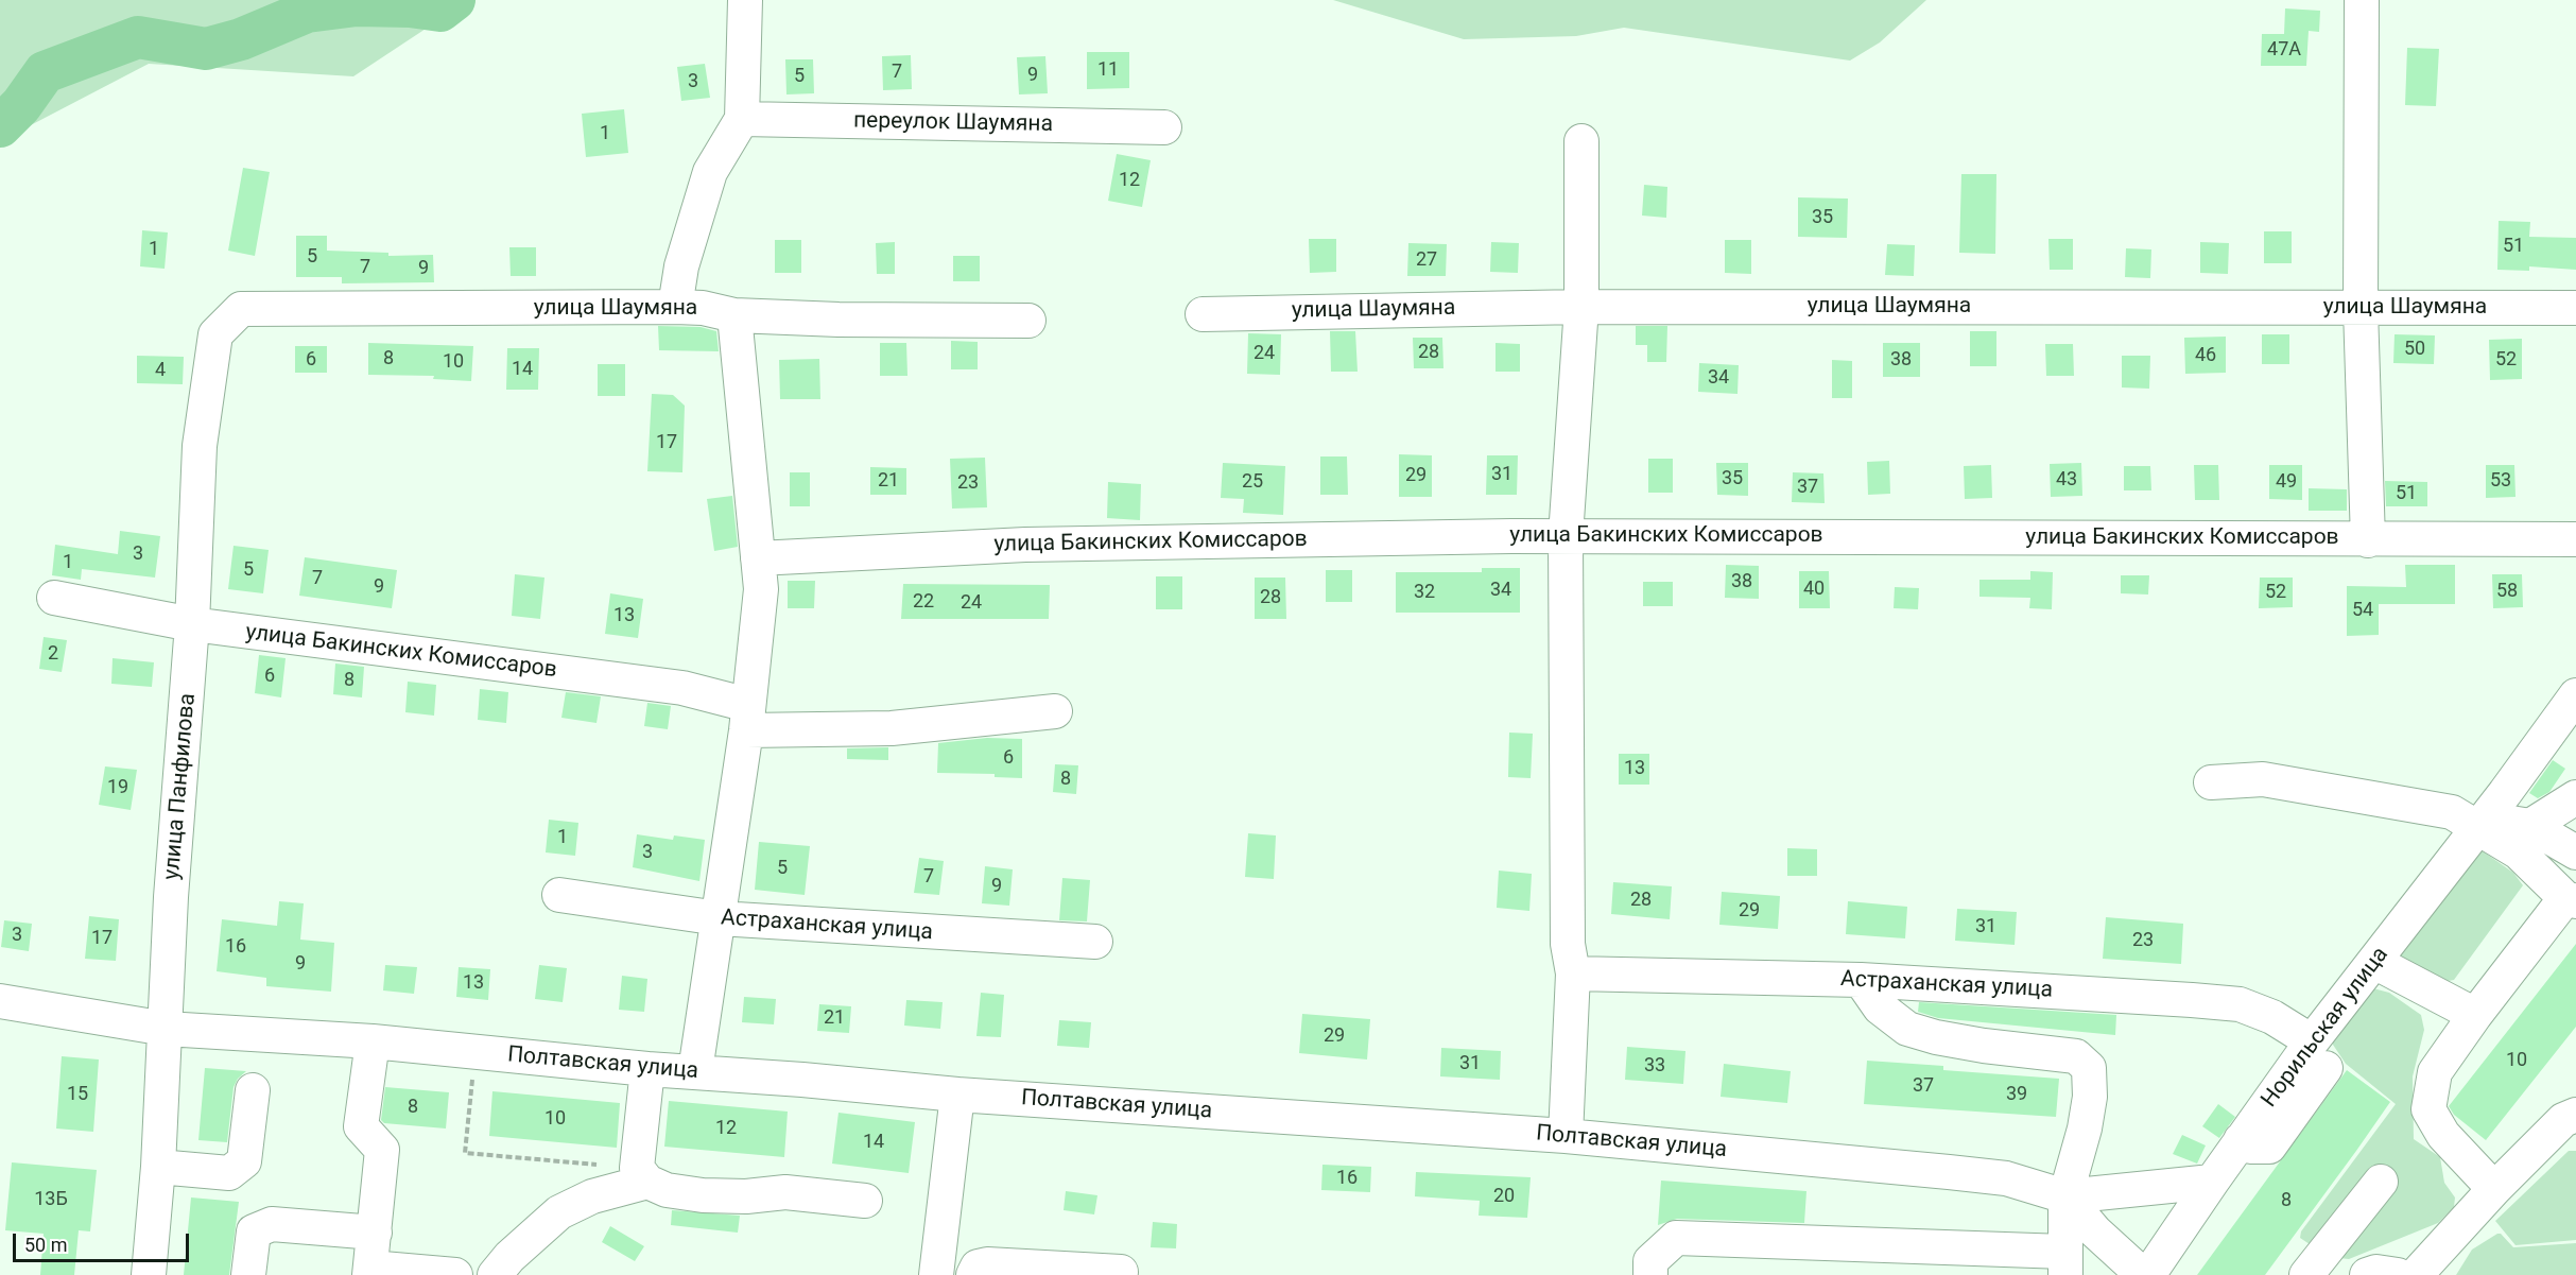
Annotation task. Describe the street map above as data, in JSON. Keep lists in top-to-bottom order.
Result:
{
  "streets": {
    "street": [
      "переулок Шаумяна",
      "улица Шаумяна",
      "улица Бакинских Комиссаров",
      "улица Панфилова",
      "Астраханская улица",
      "Норильская улица",
      "Полтавская улица"
    ]
  },
  "crossings": [
    ["улица Шаумяна", "улица Панфилова"],
    ["улица Бакинских Комиссаров", "улица Панфилова"],
    ["улица Панфилова", "Полтавская улица"],
    ["Астраханская улица", "Норильская улица"]
  ],
  "house_numbers": [
    "47А",
    "11",
    "7",
    "9",
    "5",
    "3",
    "1",
    "12",
    "35",
    "51",
    "1",
    "5",
    "27",
    "7",
    "9",
    "50",
    "28",
    "24",
    "46",
    "8",
    "6",
    "38",
    "52",
    "10",
    "14",
    "4",
    "34",
    "17",
    "31",
    "29",
    "35",
    "43",
    "21",
    "53",
    "25",
    "49",
    "23",
    "37",
    "51",
    "3",
    "1",
    "5",
    "7",
    "38",
    "9",
    "40",
    "34",
    "58",
    "32",
    "52",
    "28",
    "22",
    "24",
    "54",
    "13",
    "2",
    "6",
    "8",
    "6",
    "13",
    "8",
    "19",
    "1",
    "3",
    "5",
    "7",
    "9",
    "28",
    "29",
    "31",
    "3",
    "17",
    "23",
    "16",
    "9",
    "13",
    "21",
    "29",
    "10",
    "31",
    "33",
    "37",
    "15",
    "39",
    "8",
    "10",
    "12",
    "14",
    "16",
    "20",
    "13Б",
    "8"
  ],
  "scale_bar": "50 m"
}
